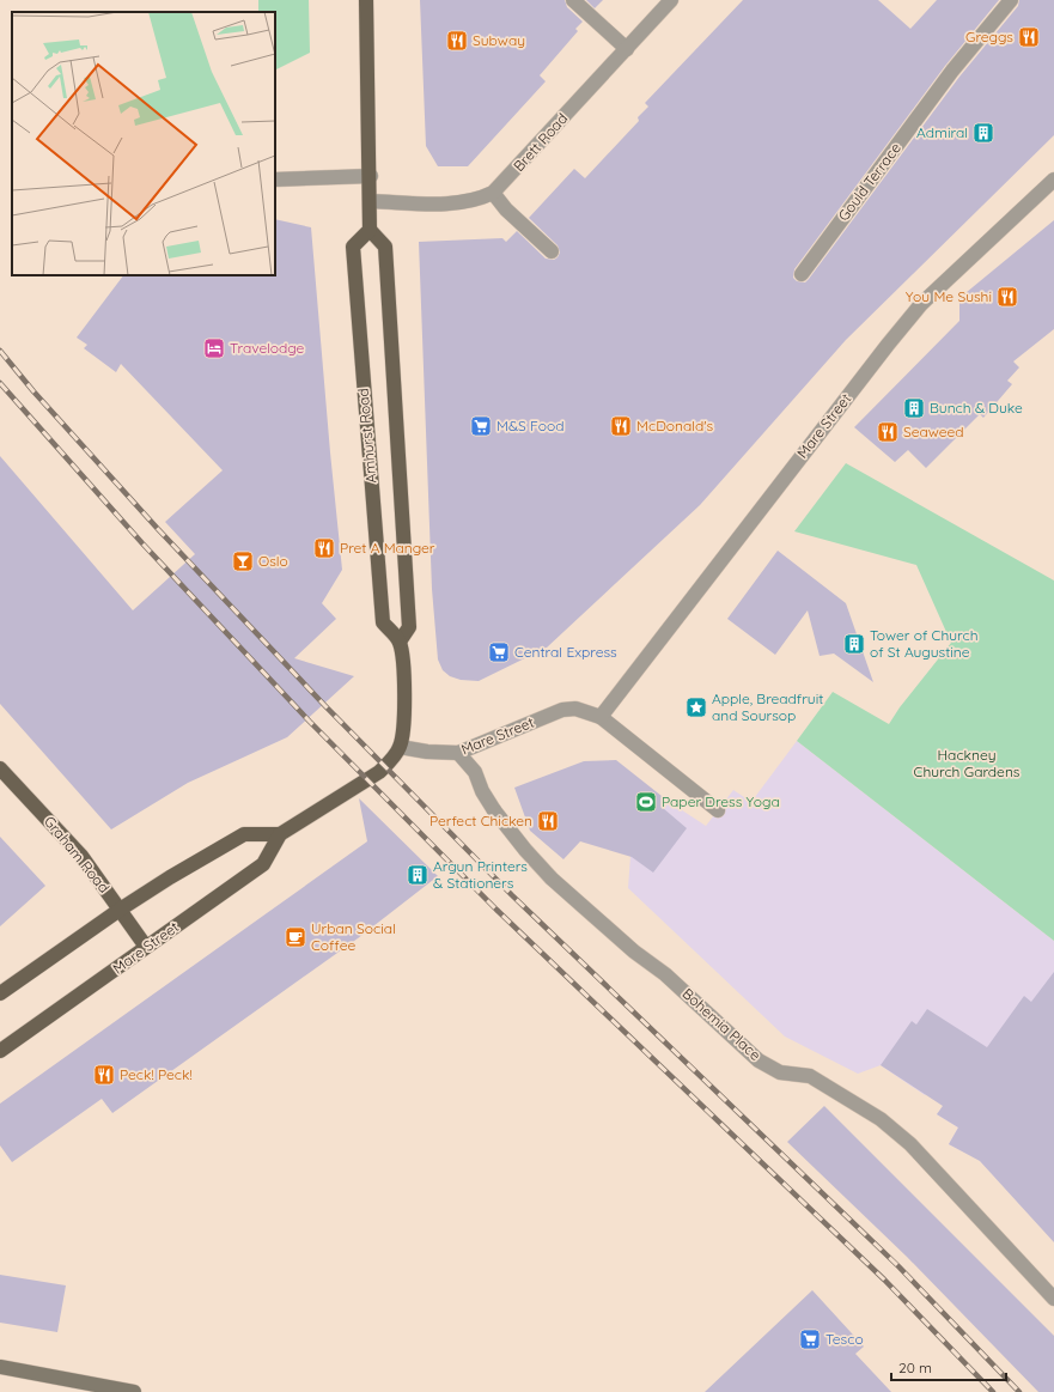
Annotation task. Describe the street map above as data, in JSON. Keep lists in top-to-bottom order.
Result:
{
  "streets": {
    "main road": ["Mare Street", "Amhurst Road", "Graham Road"],
    "street": ["Brett Road", "Gould Terrace", "Bohemia Place"]
  },
  "crossings": [
    ["Mare Street", "Amhurst Road"],
    ["Mare Street", "Graham Road"],
    ["Mare Street", "Bohemia Place"]
  ],
  "parks": ["Hackney Church Gardens"],
  "places": {
    "restaurant": [
      "Greggs",
      "Subway",
      "You Me Sushi",
      "McDonald's",
      "Seaweed",
      "Pret A Manger",
      "Perfect Chicken",
      "Peck! Peck!"
    ],
    "building": [
      "Admiral",
      "Bunch & Duke",
      "Tower of Church of St Augustine",
      "Argun Printers & Stationers"
    ],
    "hotel": ["Travelodge"],
    "supermarket": ["M&S Food", "Central Express", "Tesco"],
    "bar": ["Oslo"],
    "place": ["Apple, Breadfruit and Soursop"],
    "sports": ["Paper Dress Yoga"],
    "cafe": ["Urban Social Coffee"]
  },
  "scale_bar": "20 m"
}
